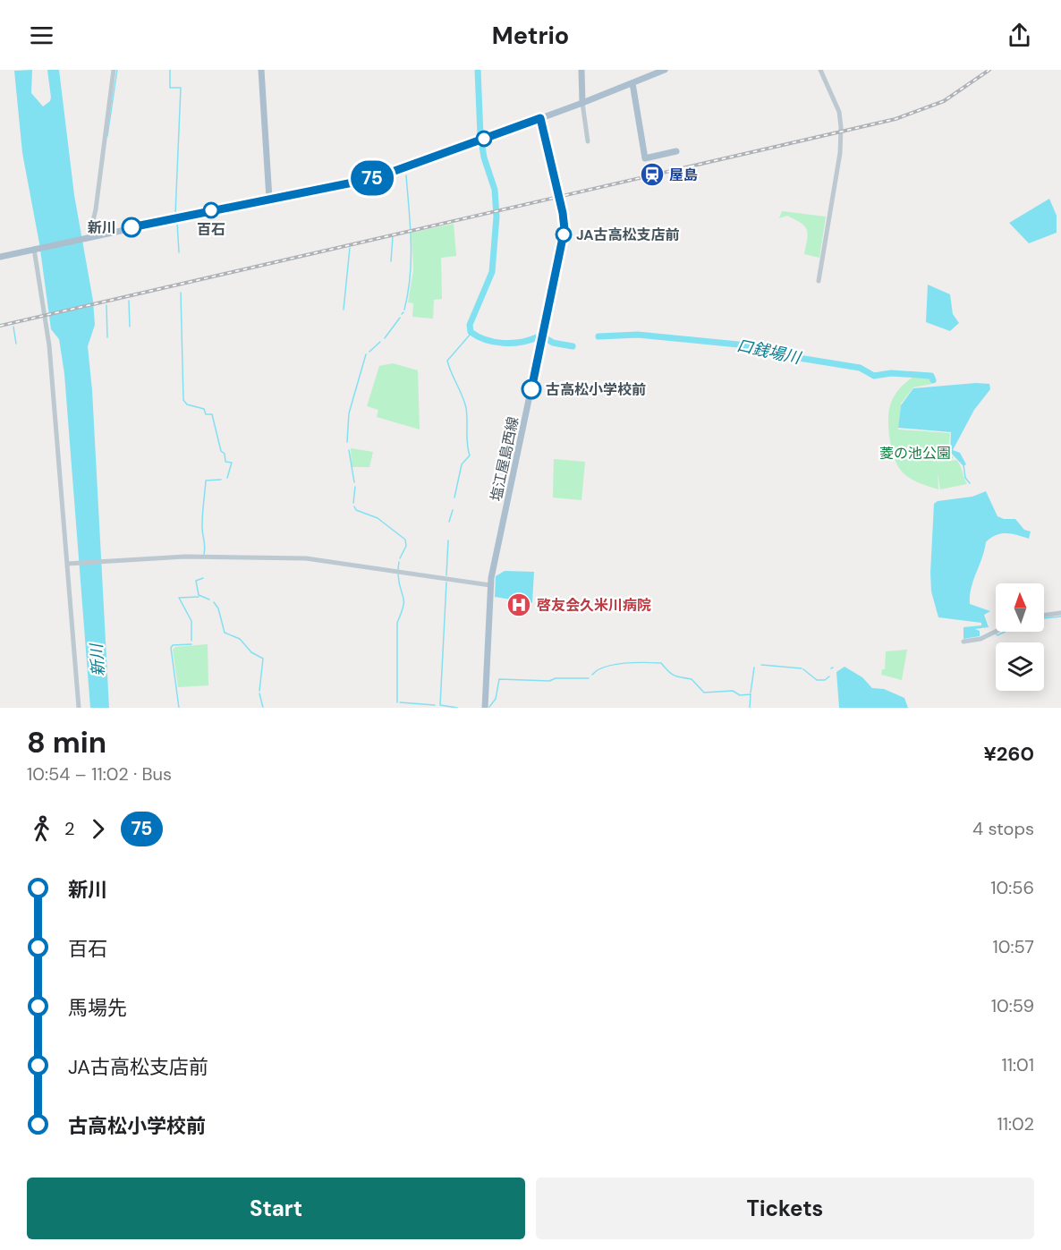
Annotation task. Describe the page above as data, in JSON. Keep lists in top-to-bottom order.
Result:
{
  "streets": {
    "main road": ["塩江屋島西線"]
  },
  "water": ["口銭場川", "新川"],
  "parks": ["菱の池公園"],
  "places": {
    "station": ["屋島"],
    "other": [
      "百石",
      "新川",
      "JA古高松支店前",
      "古高松小学校前"
    ],
    "hospital": ["啓友会久米川病院"]
  },
  "lines": ["bus line 75"],
  "north": "top",
  "page": {
    "header": "Metrio",
    "on_map": "75",
    "heading": ["8 min", "10:54 – 11:02 · Bus", "¥260"],
    "legs": ["2", "75", "4 stops"],
    "list": [
      {
        "name": "新川",
        "value": "10:56"
      },
      {
        "name": "百石",
        "value": "10:57"
      },
      {
        "name": "馬場先",
        "value": "10:59"
      },
      {
        "name": "JA古高松支店前",
        "value": "11:01"
      },
      {
        "name": "古高松小学校前",
        "value": "11:02"
      }
    ],
    "buttons": ["Start", "Tickets"]
  }
}
